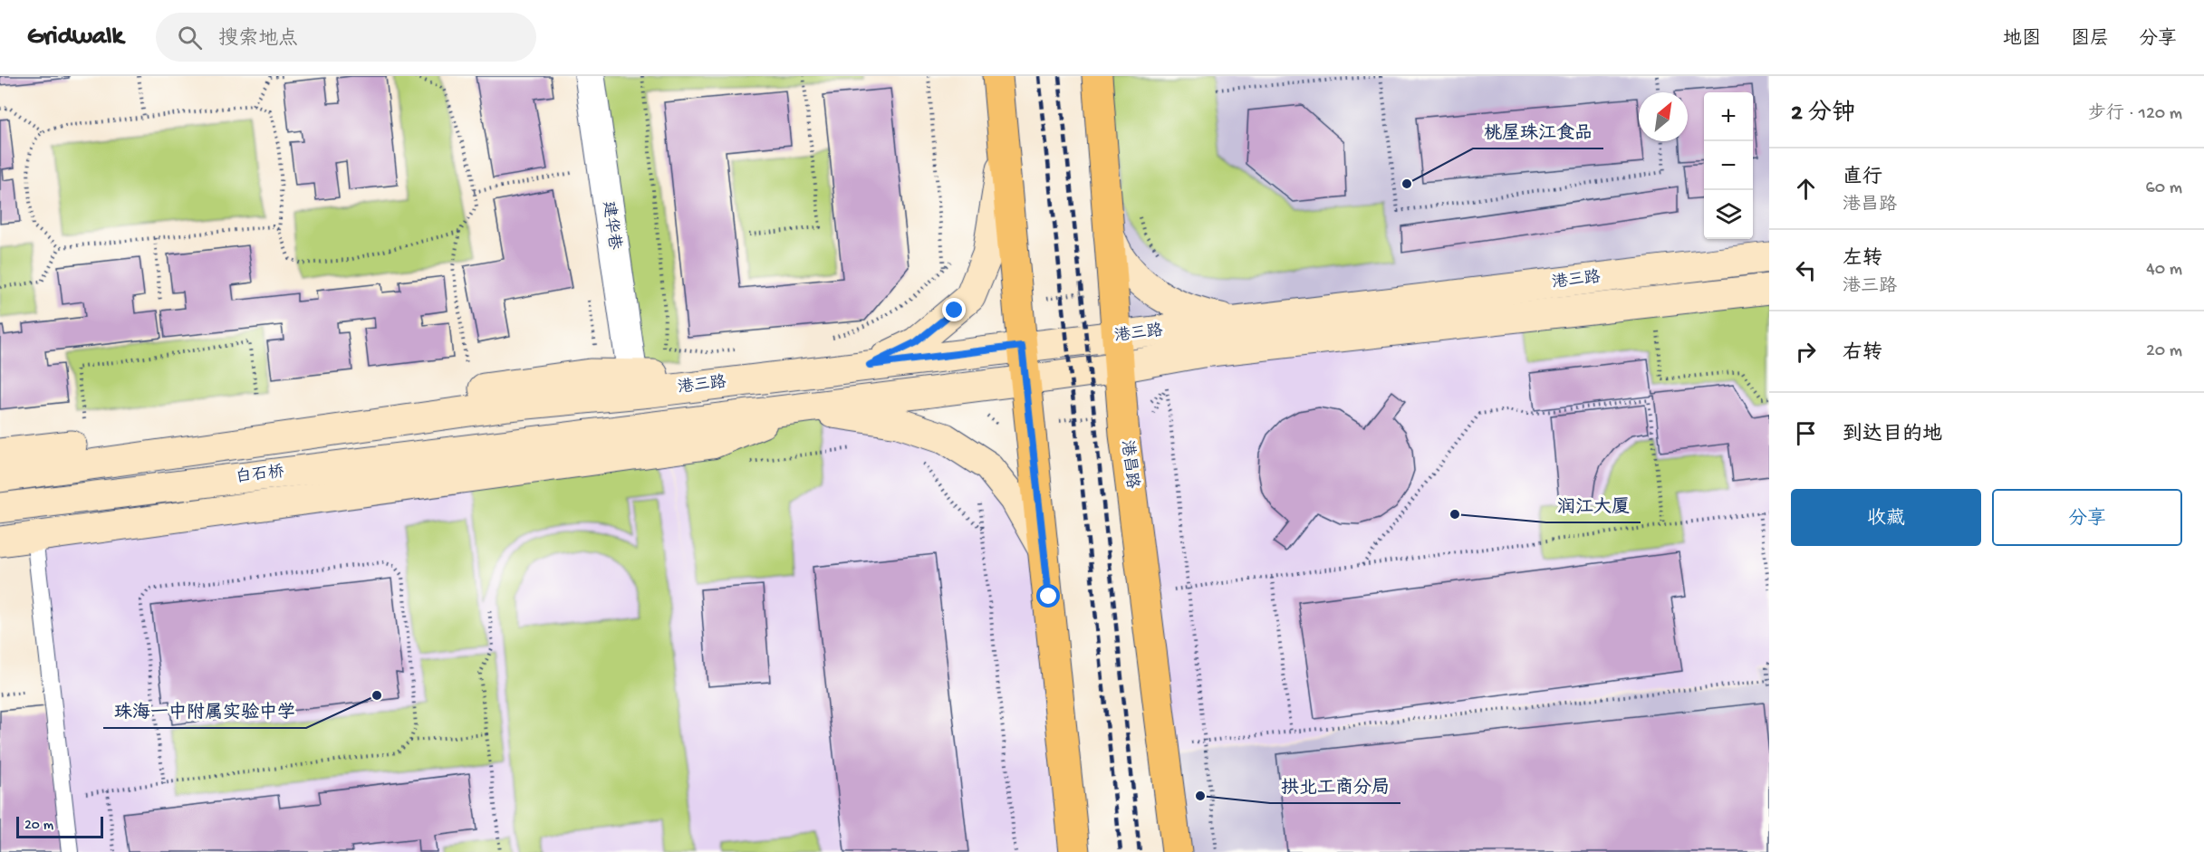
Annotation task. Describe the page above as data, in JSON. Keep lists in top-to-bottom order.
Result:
{
  "streets": {
    "main road": ["港三路", "港昌路", "白石桥"],
    "street": ["建华巷"]
  },
  "crossings": [
    ["港三路", "港昌路"],
    ["港三路", "白石桥"],
    ["港昌路", "白石桥"]
  ],
  "places": [
    "桃屋珠江食品",
    "润江大厦",
    "珠海一中附属实验中学",
    "拱北工商分局"
  ],
  "scale_bar": "20 m",
  "north": "top right",
  "page": {
    "header": "Gridwalk",
    "search": "搜索地点",
    "nav": ["地图", "图层", "分享"],
    "heading": ["2 分钟", "步行 · 120 m"],
    "map_buttons": ["+", "−"],
    "list": [
      ["直行", "港昌路", "60 m"],
      ["左转", "港三路", "40 m"],
      ["右转", "20 m"],
      "到达目的地"
    ],
    "buttons": ["收藏", "分享"],
    "scale": "20 m"
  }
}
